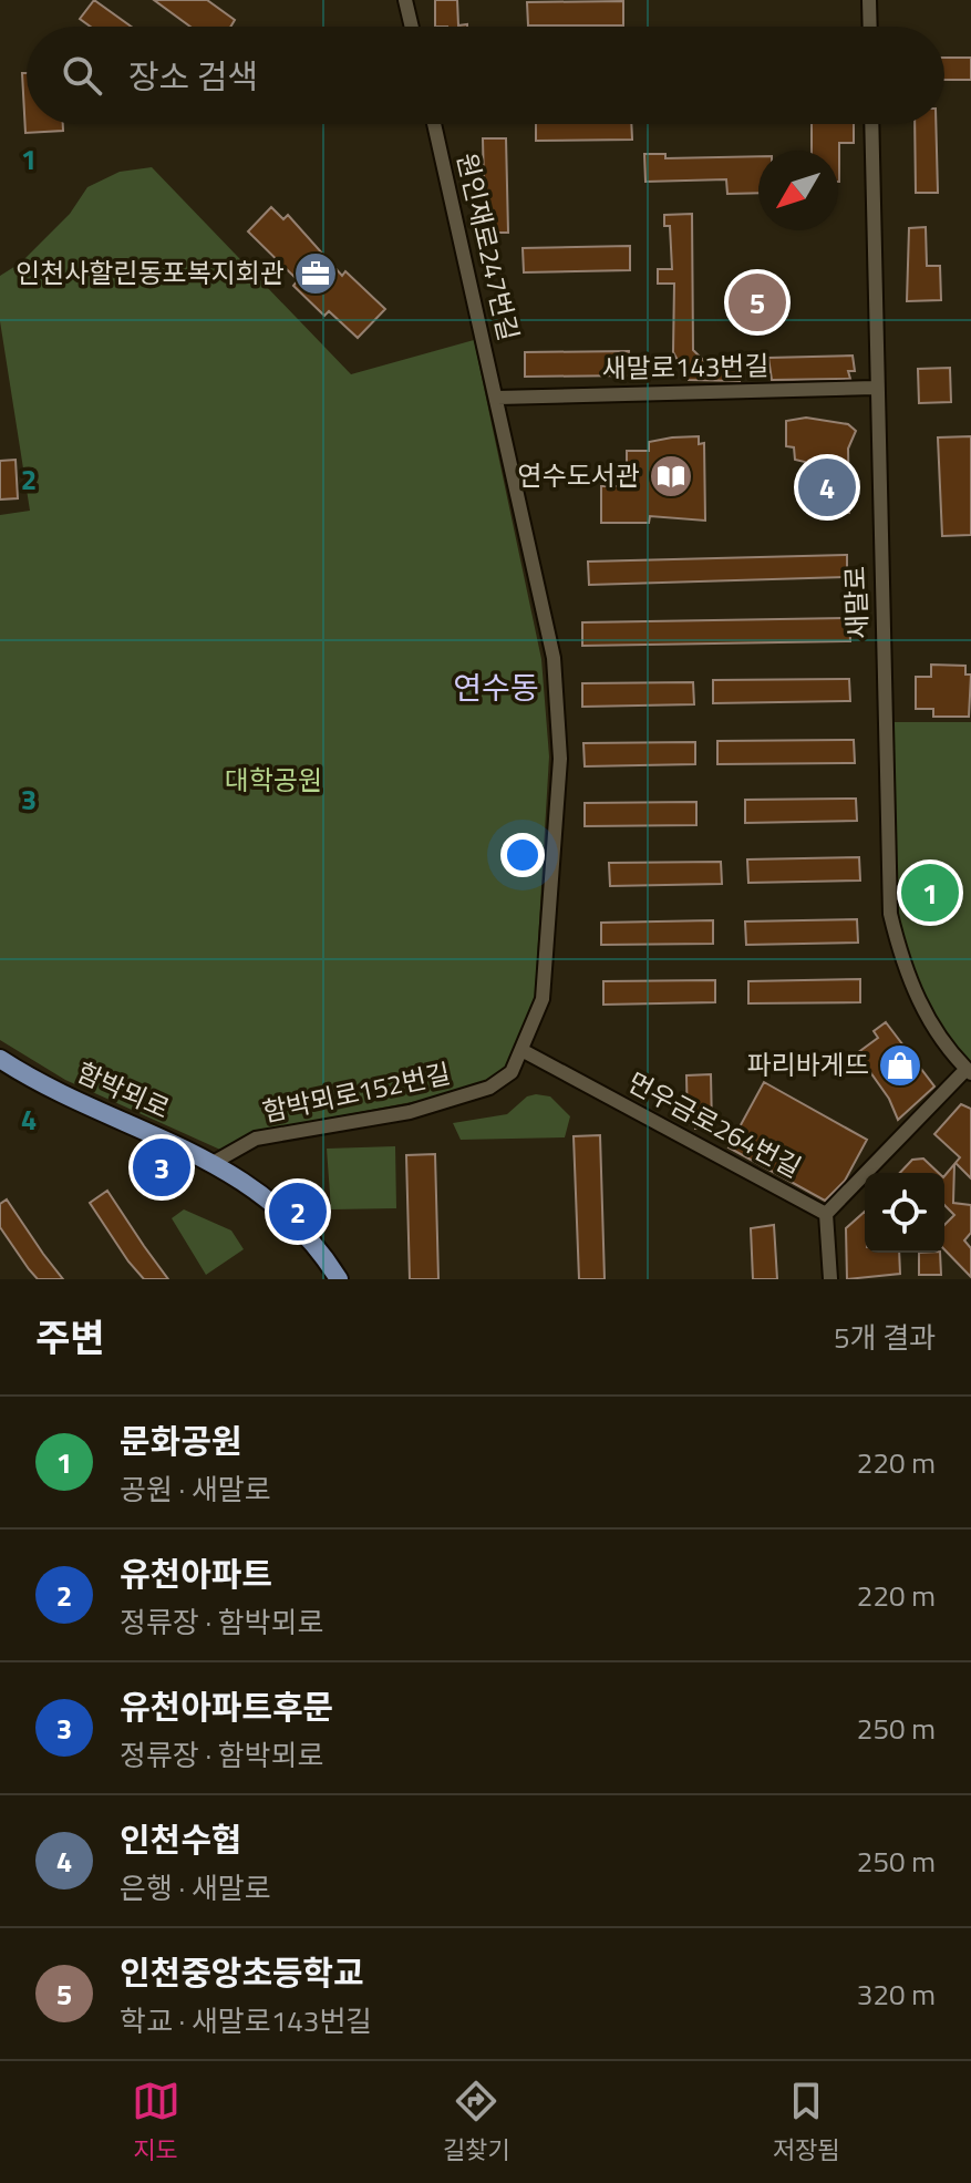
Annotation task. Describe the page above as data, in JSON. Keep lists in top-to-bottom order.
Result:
{
  "streets": {
    "main road": ["함박뫼로"],
    "street": [
      "원인재로247번길",
      "새말로143번길",
      "새말로",
      "함박뫼로152번길",
      "먼우금로264번길"
    ]
  },
  "crossings": [
    ["원인재로247번길", "새말로143번길"],
    ["원인재로247번길", "함박뫼로152번길"],
    ["새말로143번길", "새말로"],
    ["새말로143번길", "함박뫼로152번길"],
    ["함박뫼로", "함박뫼로152번길"],
    ["함박뫼로152번길", "먼우금로264번길"]
  ],
  "districts": ["연수동"],
  "parks": ["대학공원"],
  "places": {
    "office": ["인천사할린동포복지회관"],
    "library": ["연수도서관"],
    "shop": ["파리바게뜨"]
  },
  "north": "bottom left",
  "page": {
    "search": "장소 검색",
    "pins": [
      "5",
      "4",
      "1",
      "3",
      "2"
    ],
    "heading": ["주변", "5개 결과"],
    "list": [
      {
        "mark": "1",
        "name": "문화공원",
        "note": "공원 · 새말로",
        "value": "220 m"
      },
      {
        "mark": "2",
        "name": "유천아파트",
        "note": "정류장 · 함박뫼로",
        "value": "220 m"
      },
      {
        "mark": "3",
        "name": "유천아파트후문",
        "note": "정류장 · 함박뫼로",
        "value": "250 m"
      },
      {
        "mark": "4",
        "name": "인천수협",
        "note": "은행 · 새말로",
        "value": "250 m"
      },
      {
        "mark": "5",
        "name": "인천중앙초등학교",
        "note": "학교 · 새말로143번길",
        "value": "320 m"
      }
    ],
    "nav": ["지도", "길찾기", "저장됨"]
  },
  "grid": {
    "rows": [
      "1",
      "2",
      "3",
      "4"
    ]
  }
}
